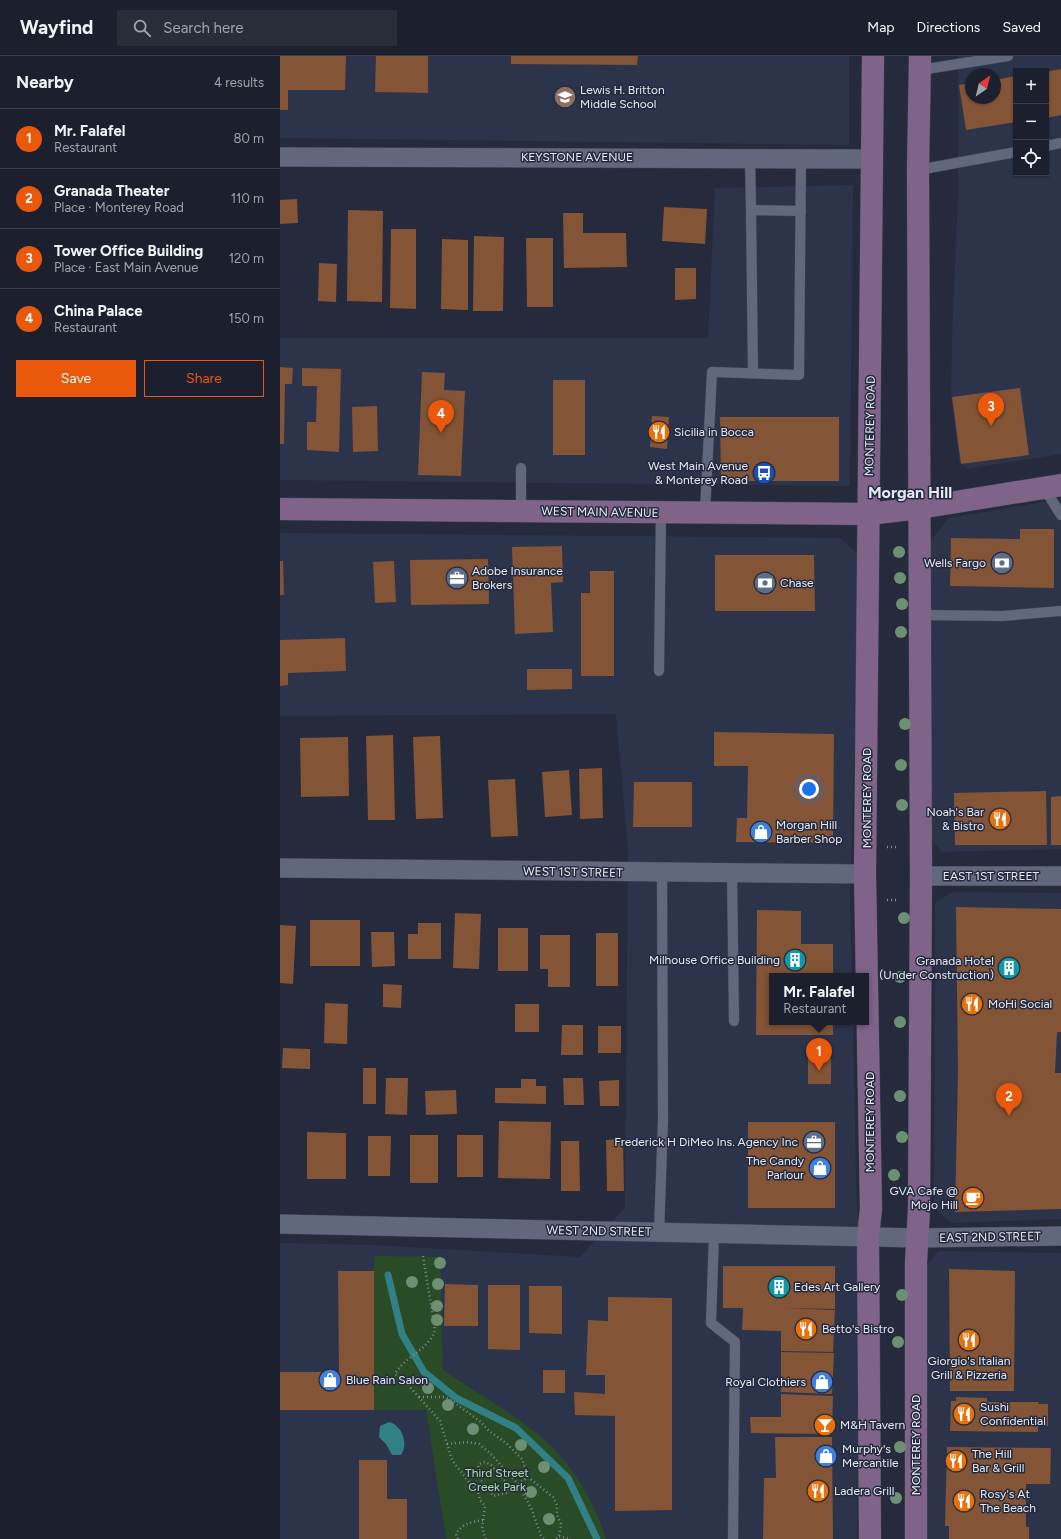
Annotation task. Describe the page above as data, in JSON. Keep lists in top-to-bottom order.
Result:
{
  "streets": {
    "main road": ["MONTEREY ROAD", "WEST MAIN AVENUE"],
    "street": [
      "KEYSTONE AVENUE",
      "WEST 1ST STREET",
      "EAST 1ST STREET",
      "WEST 2ND STREET",
      "EAST 2ND STREET"
    ]
  },
  "crossings": [
    ["KEYSTONE AVENUE", "MONTEREY ROAD"],
    ["MONTEREY ROAD", "WEST MAIN AVENUE"],
    ["MONTEREY ROAD", "WEST 1ST STREET"],
    ["MONTEREY ROAD", "EAST 1ST STREET"],
    ["MONTEREY ROAD", "WEST 2ND STREET"],
    ["MONTEREY ROAD", "EAST 2ND STREET"],
    ["WEST 2ND STREET", "EAST 2ND STREET"]
  ],
  "districts": ["Morgan Hill"],
  "parks": ["Third Street Creek Park"],
  "places": {
    "school or university": ["Lewis H. Britton Middle School"],
    "restaurant": [
      "Sicilia in Bocca",
      "Noah's Bar & Bistro",
      "MoHi Social",
      "Betto's Bistro",
      "Giorgio's Italian Grill & Pizzeria",
      "Sushi Confidential",
      "The Hill Bar & Grill",
      "Ladera Grill",
      "Rosy's At The Beach"
    ],
    "bus stop": ["West Main Avenue & Monterey Road"],
    "bank": ["Wells Fargo", "Chase"],
    "office": ["Adobe Insurance Brokers", "Frederick H DiMeo Ins. Agency Inc"],
    "shop": [
      "Morgan Hill Barber Shop",
      "The Candy Parlour",
      "Blue Rain Salon",
      "Royal Clothiers",
      "Murphy's Mercantile"
    ],
    "building": ["Milhouse Office Building", "Granada Hotel (Under Construction)", "Edes Art Gallery"],
    "cafe": ["GVA Cafe @ Mojo Hill"],
    "bar": ["M&H Tavern"]
  },
  "north": "top right",
  "page": {
    "header": "Wayfind",
    "search": "Search here",
    "nav": ["Map", "Directions", "Saved"],
    "heading": ["Nearby", "4 results"],
    "map_buttons": ["+", "−"],
    "list": [
      {
        "mark": "1",
        "name": "Mr. Falafel",
        "note": "Restaurant",
        "value": "80 m"
      },
      {
        "mark": "2",
        "name": "Granada Theater",
        "note": "Place · Monterey Road",
        "value": "110 m"
      },
      {
        "mark": "3",
        "name": "Tower Office Building",
        "note": "Place · East Main Avenue",
        "value": "120 m"
      },
      {
        "mark": "4",
        "name": "China Palace",
        "note": "Restaurant",
        "value": "150 m"
      }
    ],
    "buttons": ["Save", "Share"],
    "pins": [
      "3",
      "4",
      "1",
      "2"
    ],
    "popup": ["Mr. Falafel", "Restaurant"]
  }
}
